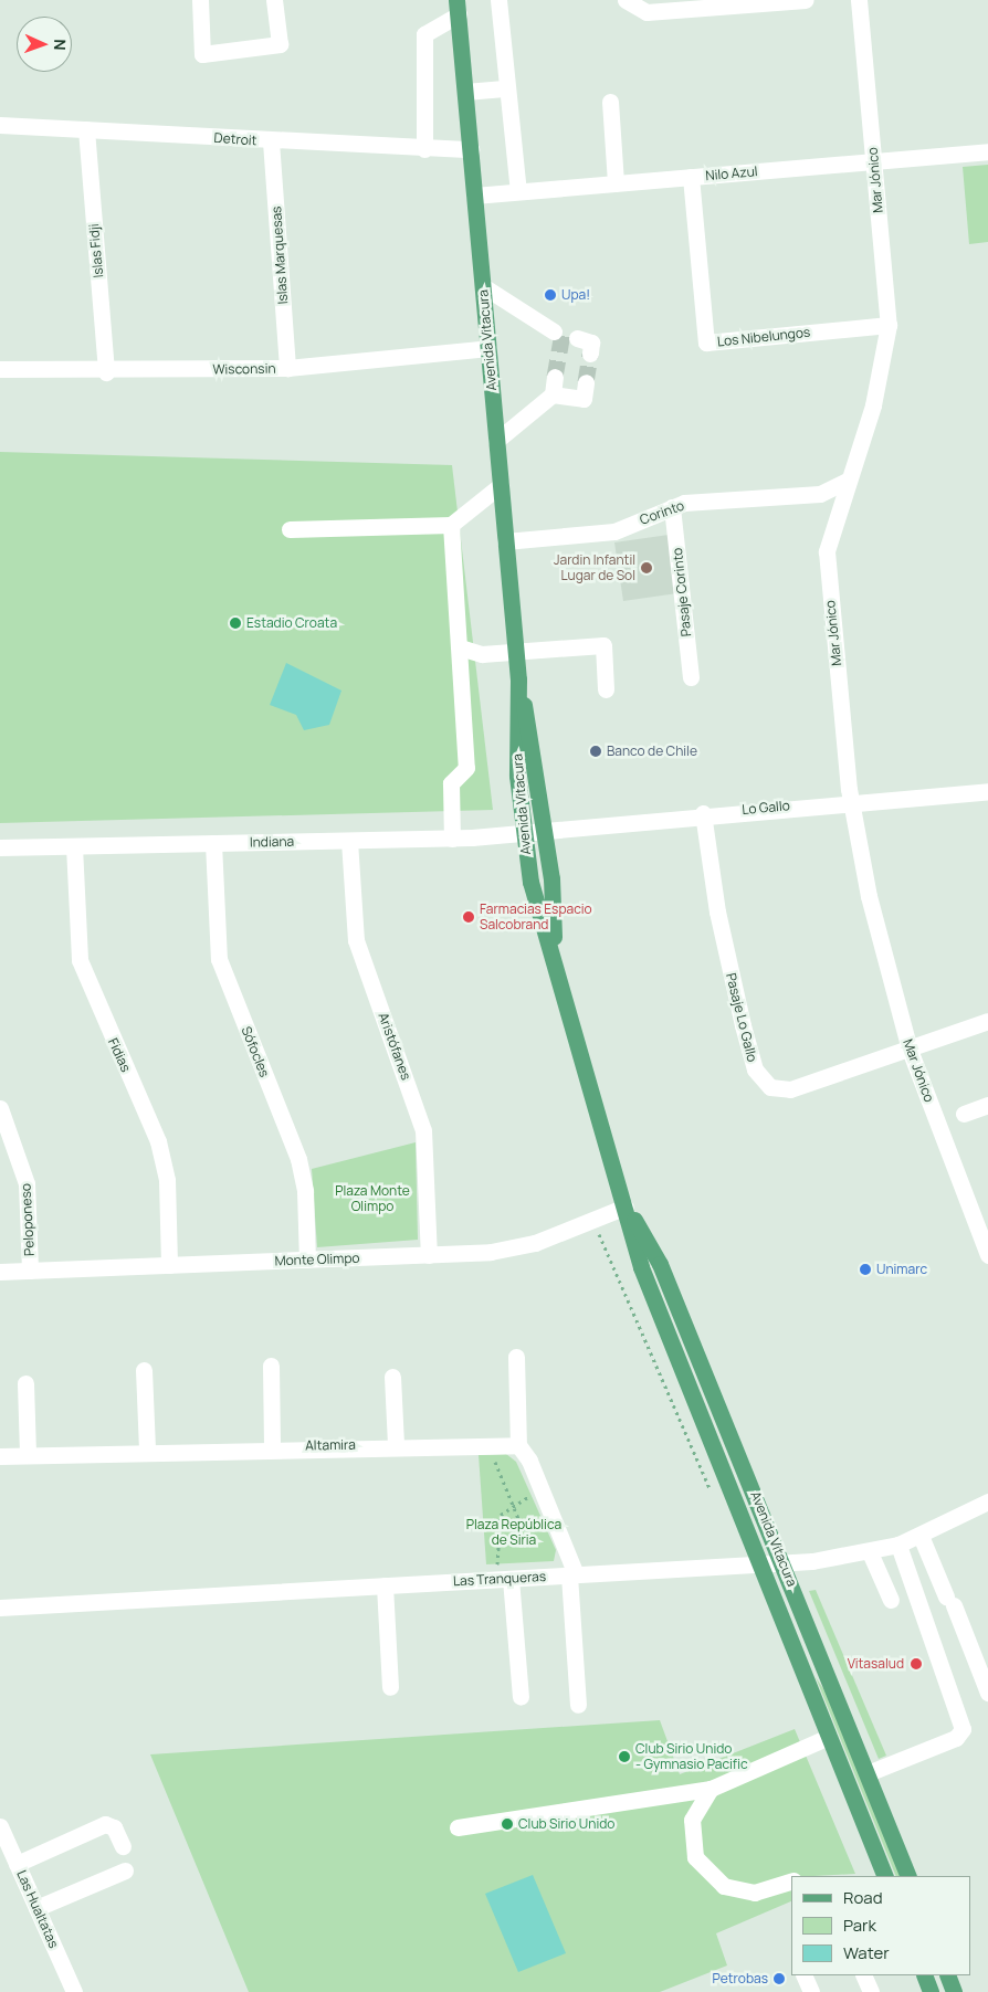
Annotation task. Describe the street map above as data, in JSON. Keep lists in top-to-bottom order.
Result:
{
  "streets": {
    "main road": ["Avenida Vitacura"],
    "street": [
      "Detroit",
      "Nilo Azul",
      "Mar Jónico",
      "Islas Fidji",
      "Islas Marquesas",
      "Los Nibelungos",
      "Wisconsin",
      "Corinto",
      "Pasaje Corinto",
      "Lo Gallo",
      "Indiana",
      "Pasaje Lo Gallo",
      "Aristófanes",
      "Sófocles",
      "Fidias",
      "Peloponeso",
      "Monte Olimpo",
      "Altamira",
      "Las Tranqueras",
      "Las Hualtatas"
    ]
  },
  "crossings": [
    ["Detroit", "Islas Fidji"],
    ["Detroit", "Islas Marquesas"],
    ["Detroit", "Avenida Vitacura"],
    ["Nilo Azul", "Mar Jónico"],
    ["Nilo Azul", "Los Nibelungos"],
    ["Nilo Azul", "Avenida Vitacura"],
    ["Mar Jónico", "Los Nibelungos"],
    ["Mar Jónico", "Corinto"],
    ["Mar Jónico", "Lo Gallo"],
    ["Mar Jónico", "Pasaje Lo Gallo"],
    ["Islas Fidji", "Wisconsin"],
    ["Islas Marquesas", "Wisconsin"],
    ["Avenida Vitacura", "Wisconsin"],
    ["Avenida Vitacura", "Corinto"],
    ["Avenida Vitacura", "Lo Gallo"],
    ["Avenida Vitacura", "Indiana"],
    ["Avenida Vitacura", "Monte Olimpo"],
    ["Avenida Vitacura", "Las Tranqueras"],
    ["Corinto", "Pasaje Corinto"],
    ["Lo Gallo", "Indiana"],
    ["Lo Gallo", "Pasaje Lo Gallo"],
    ["Indiana", "Aristófanes"],
    ["Indiana", "Sófocles"],
    ["Indiana", "Fidias"],
    ["Aristófanes", "Monte Olimpo"],
    ["Sófocles", "Monte Olimpo"],
    ["Fidias", "Monte Olimpo"],
    ["Peloponeso", "Monte Olimpo"]
  ],
  "parks": ["Plaza Monte Olimpo", "Plaza República de Siria"],
  "places": [
    "Upa!",
    "Jardin Infantil Lugar de Sol",
    "Estadio Croata",
    "Banco de Chile",
    "Farmacias Espacio Salcobrand",
    "Unimarc",
    "Vitasalud",
    "Club Sirio Unido - Gymnasio Pacific",
    "Club Sirio Unido",
    "Petrobas"
  ],
  "legend": ["Road", "Park", "Water"],
  "north": "right"
}
